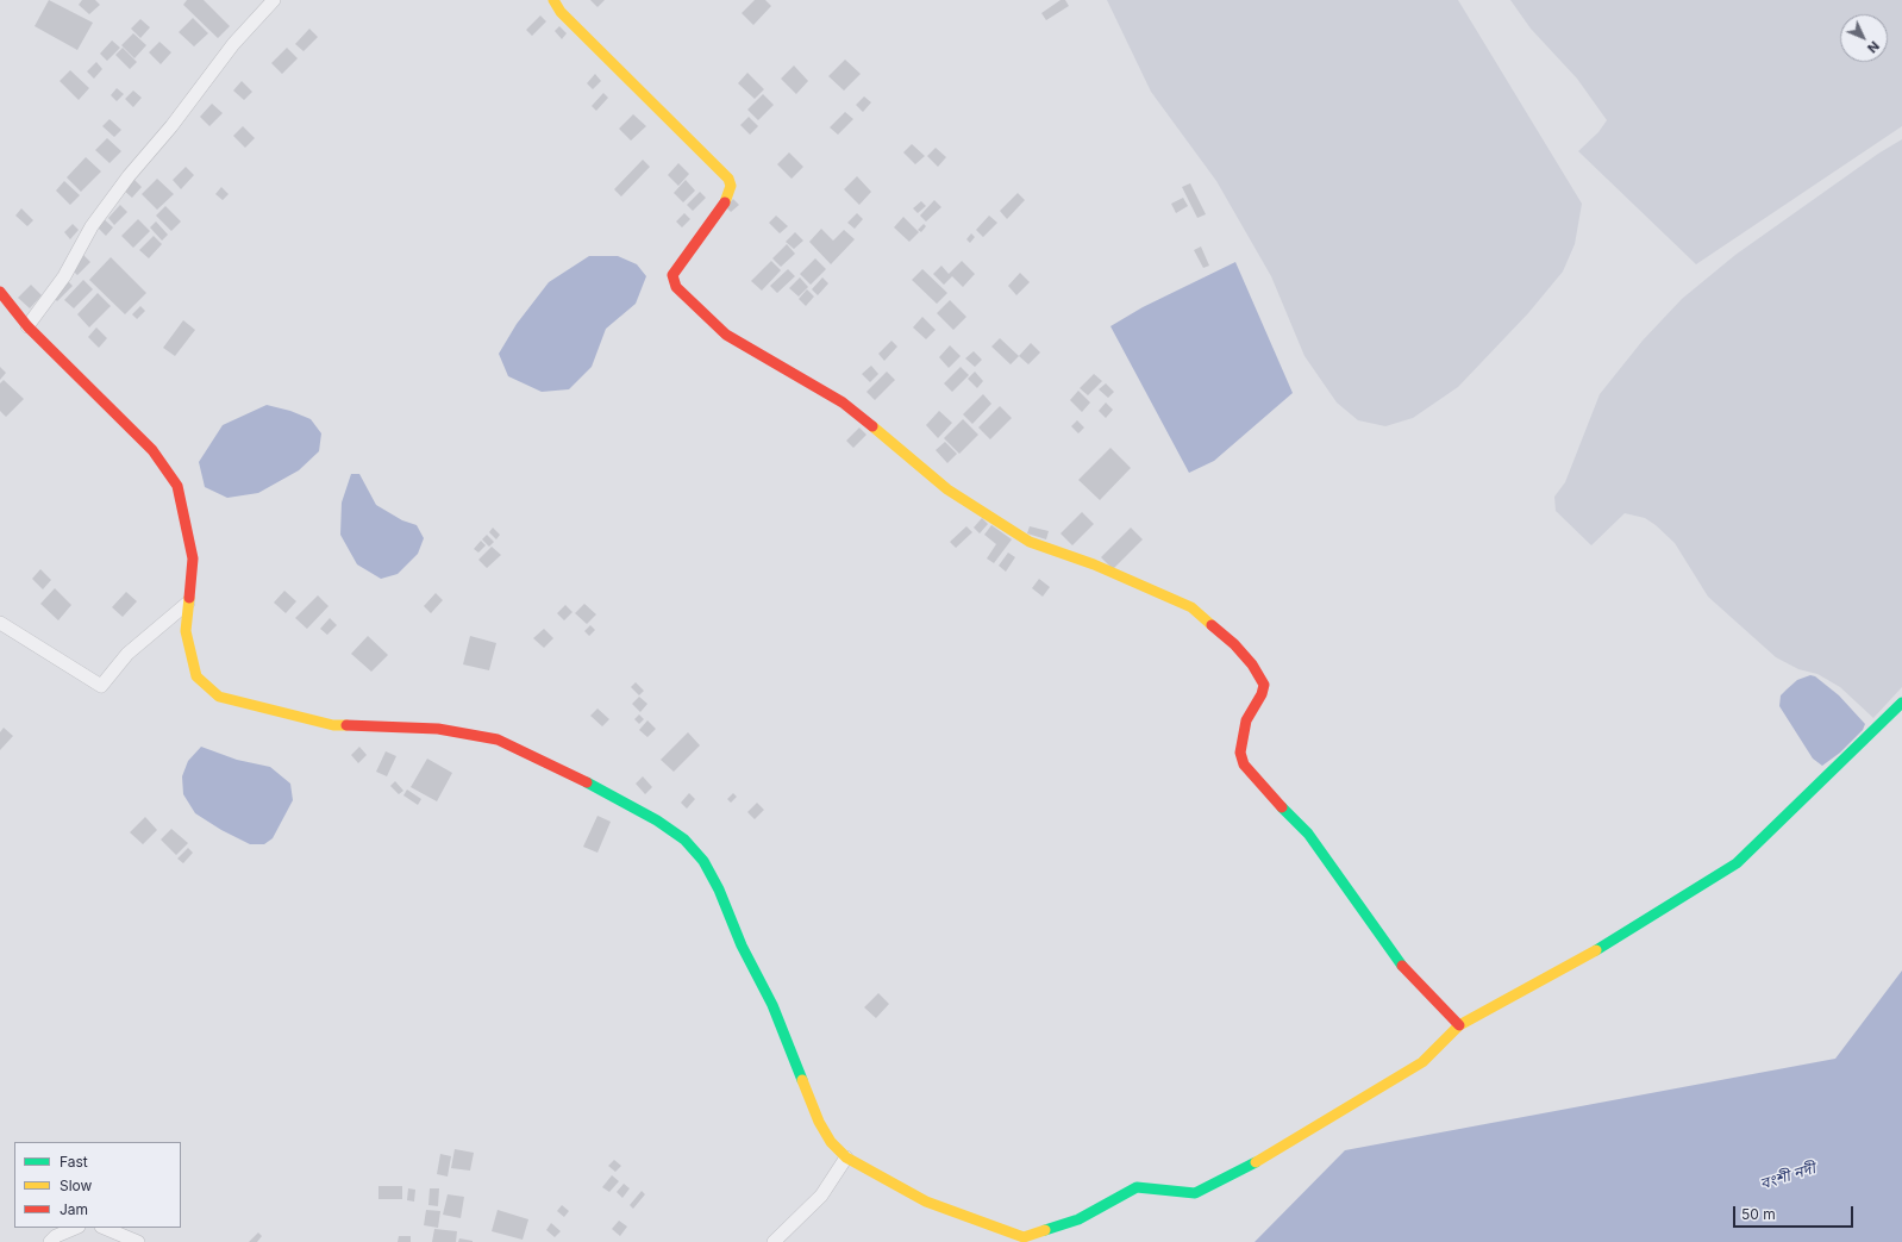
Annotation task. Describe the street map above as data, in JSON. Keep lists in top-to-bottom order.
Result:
{
  "water": ["বংশী নদী"],
  "legend": ["Fast", "Slow", "Jam"],
  "scale_bar": "50 m",
  "north": "bottom right"
}
